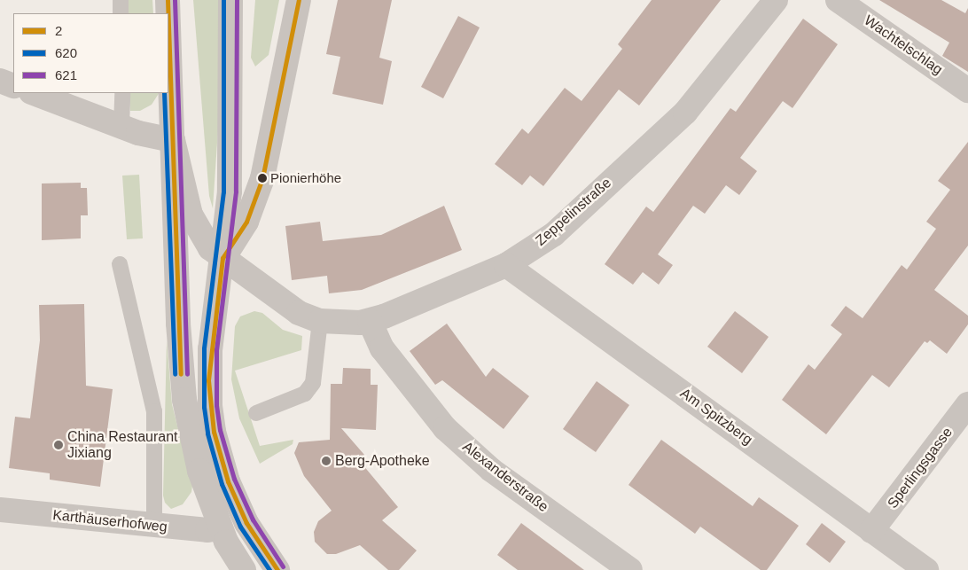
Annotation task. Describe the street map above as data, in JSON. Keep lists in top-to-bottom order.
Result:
{
  "streets": {
    "street": [
      "Wachtelschlag",
      "Zeppelinstraße",
      "Am Spitzberg",
      "Sperlingsgasse",
      "Alexanderstraße",
      "Karthäuserhofweg"
    ]
  },
  "crossings": [
    ["Zeppelinstraße", "Am Spitzberg"],
    ["Zeppelinstraße", "Alexanderstraße"],
    ["Am Spitzberg", "Sperlingsgasse"]
  ],
  "places": ["Pionierhöhe", "China Restaurant Jixiang", "Berg-Apotheke"],
  "lines": ["transit line 2", "transit line 620", "transit line 621"],
  "legend": ["2", "620", "621"]
}
